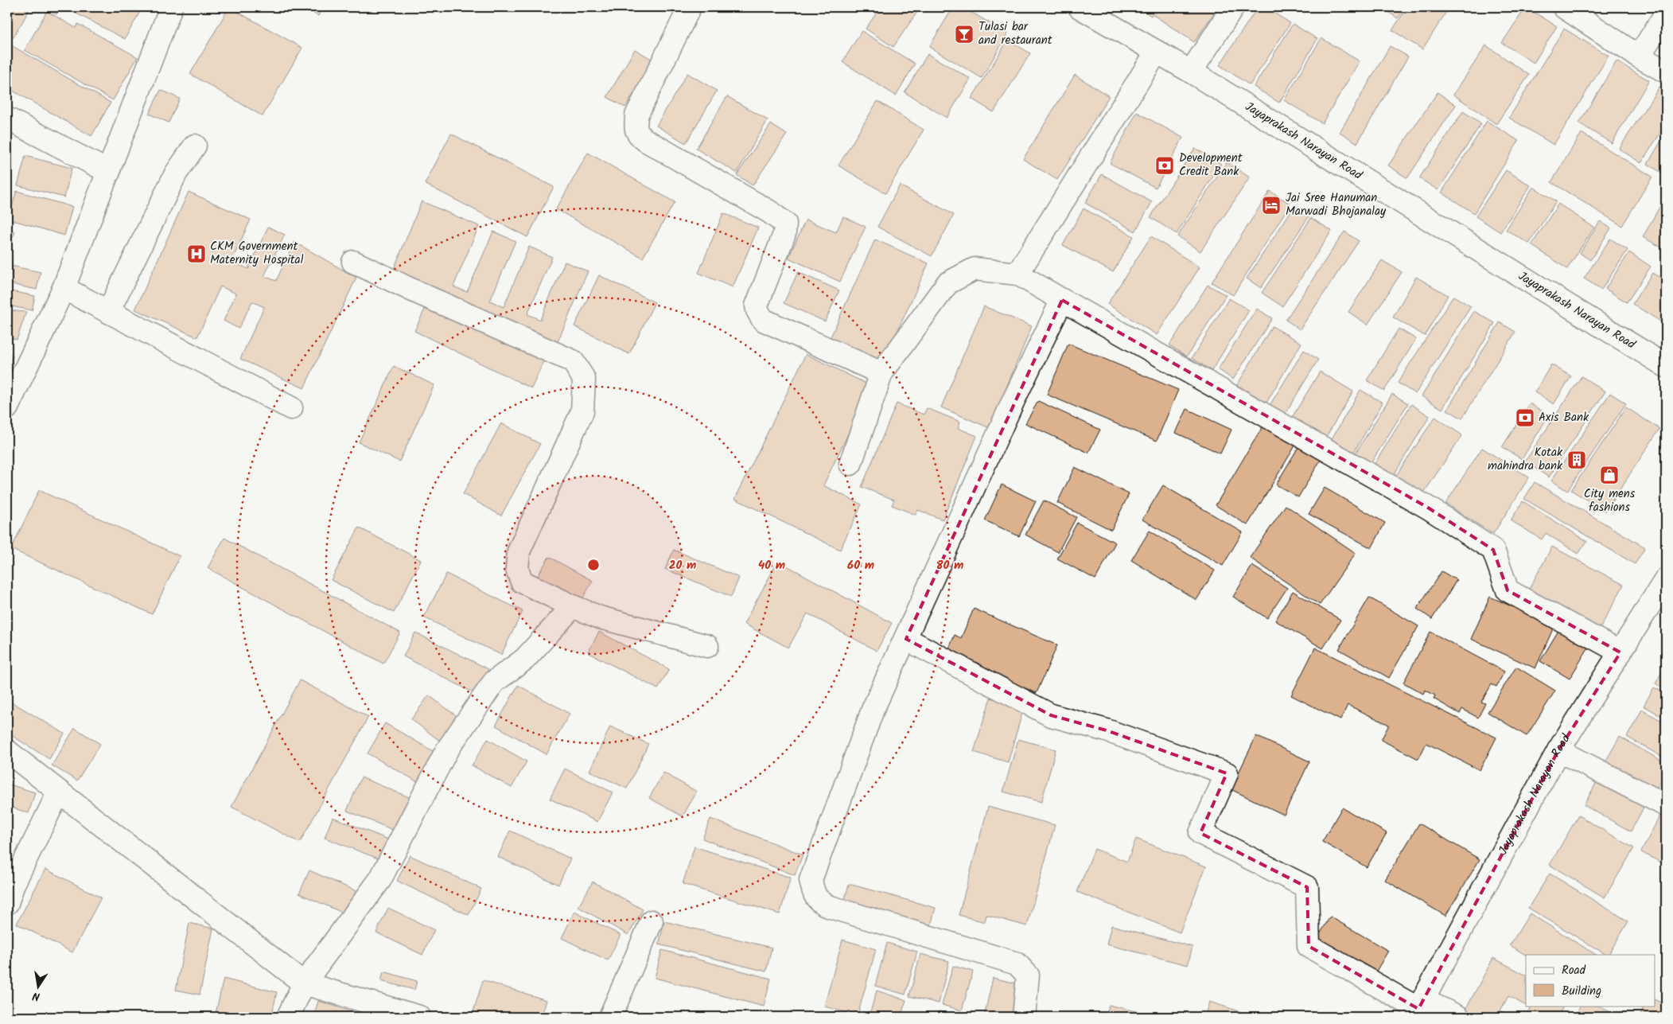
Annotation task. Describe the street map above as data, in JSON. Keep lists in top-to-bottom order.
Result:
{
  "streets": {
    "street": ["Jayaprakash Narayan Road"]
  },
  "places": {
    "bar": ["Tulasi bar and restaurant"],
    "bank": ["Development Credit Bank", "Axis Bank"],
    "hotel": ["Jai Sree Hanuman Marwadi Bhojanalay"],
    "hospital": ["CKM Government Maternity Hospital"],
    "building": ["Kotak mahindra bank"],
    "shop": ["City mens fashions"]
  },
  "legend": ["Road", "Building"],
  "north": "bottom",
  "rings": [
    "20 m",
    "40 m",
    "60 m",
    "80 m"
  ]
}
